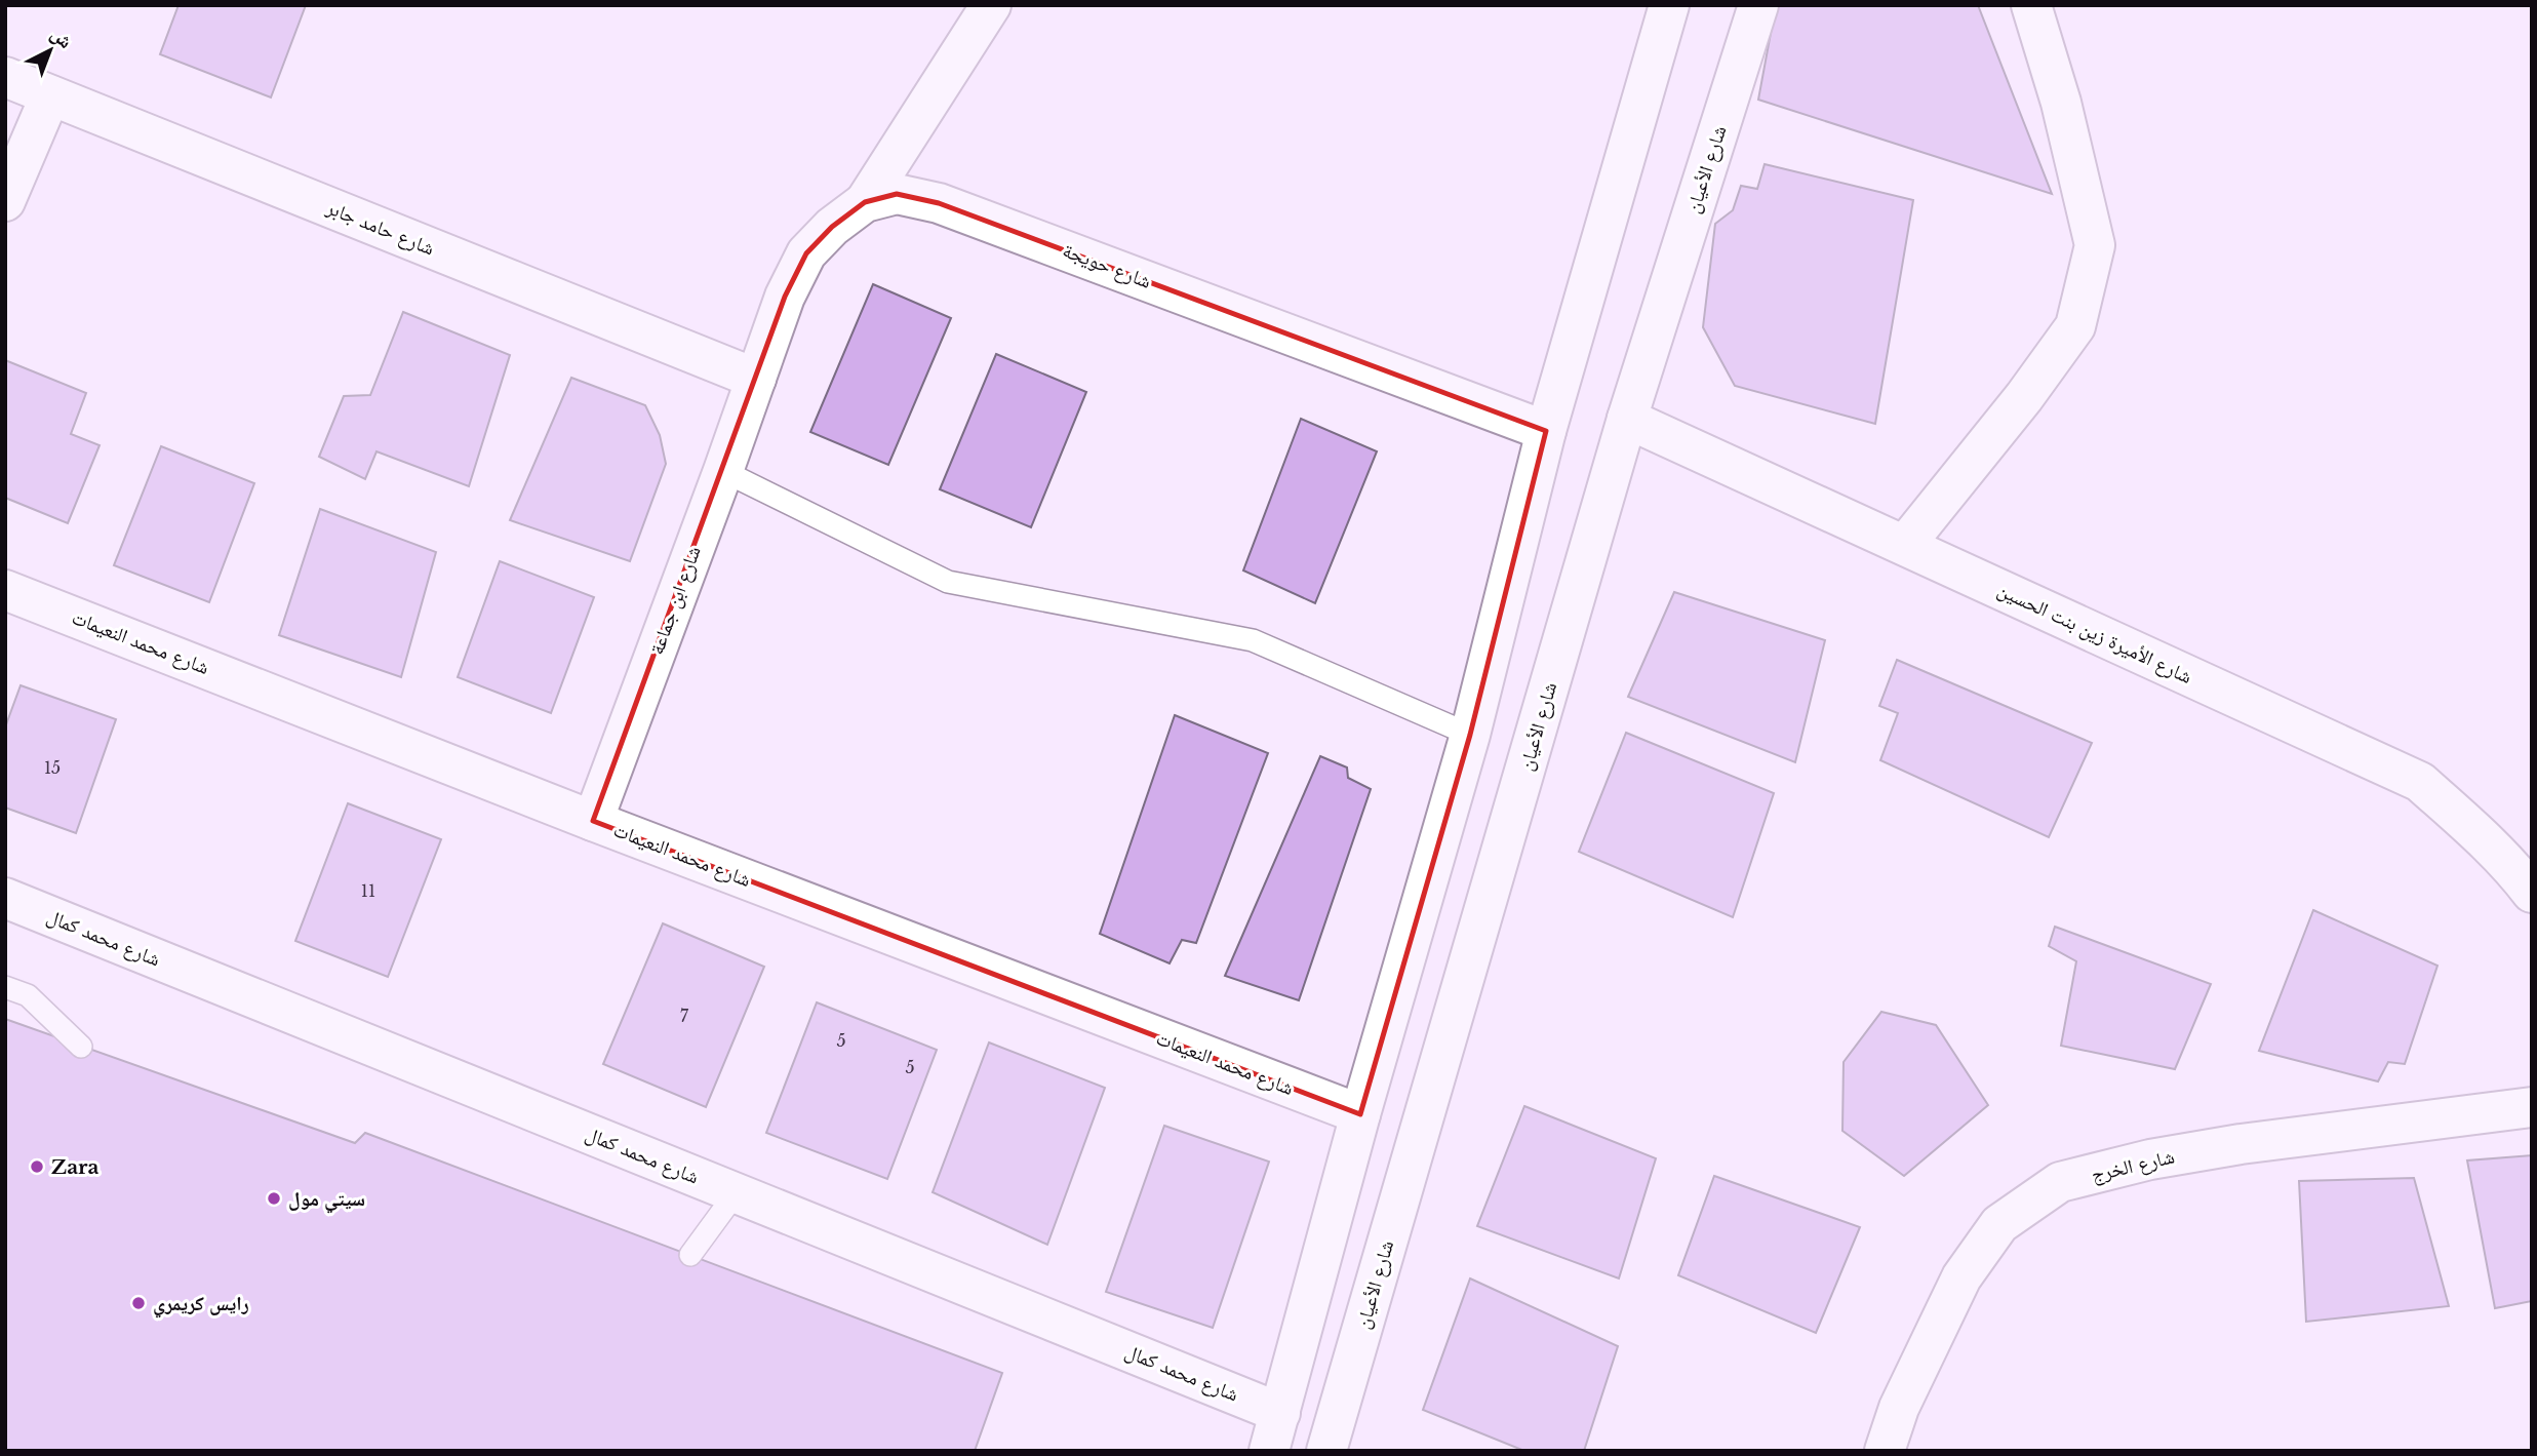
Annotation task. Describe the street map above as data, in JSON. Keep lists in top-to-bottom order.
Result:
{
  "streets": {
    "street": [
      "شارع الأعيان",
      "شارع حامد جابر",
      "شارع حويجة",
      "شارع ابن جماعة",
      "شارع الأميرة زين بنت الحسين",
      "شارع محمد النعيمات",
      "شارع محمد كمال",
      "شارع الخرج"
    ]
  },
  "crossings": [
    ["شارع الأعيان", "شارع الأميرة زين بنت الحسين"],
    ["شارع حامد جابر", "شارع حويجة"],
    ["شارع حامد جابر", "شارع ابن جماعة"],
    ["شارع حويجة", "شارع ابن جماعة"],
    ["شارع ابن جماعة", "شارع محمد النعيمات"]
  ],
  "places": ["Zara", "سيتي مول", "رايس كريمري"],
  "house_numbers": [
    "15",
    "11",
    "7",
    "5",
    "5"
  ],
  "north": "top right"
}
